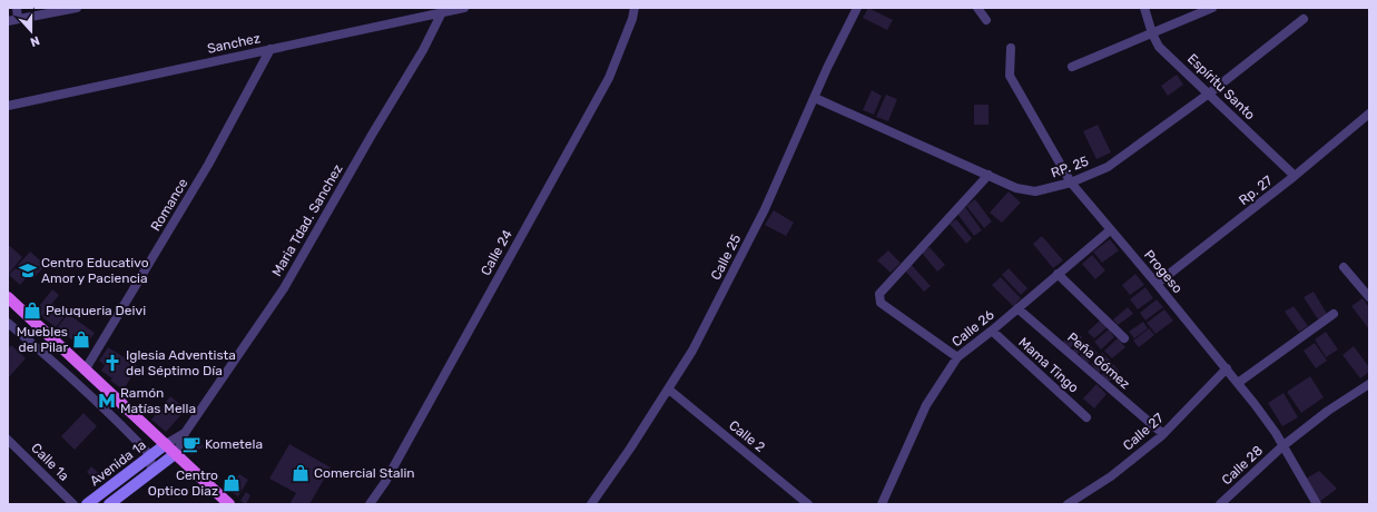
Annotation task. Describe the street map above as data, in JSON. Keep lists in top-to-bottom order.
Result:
{
  "streets": {
    "main road": ["Avenida 1a"],
    "street": [
      "Sanchez",
      "Espíritu Santo",
      "RP. 25",
      "Rp. 27",
      "Romance",
      "Maria Tdad. Sanchez",
      "Calle 24",
      "Calle 25",
      "Progeso",
      "Calle 26",
      "Peña Gómez",
      "Mama Tingo",
      "Calle 27",
      "Calle 2",
      "Calle 1a",
      "Calle 28"
    ]
  },
  "crossings": [
    ["Sanchez", "Romance"],
    ["Sanchez", "Maria Tdad. Sanchez"],
    ["Espíritu Santo", "RP. 25"],
    ["Espíritu Santo", "Rp. 27"],
    ["RP. 25", "Calle 25"],
    ["RP. 25", "Progeso"],
    ["Rp. 27", "Progeso"],
    ["Maria Tdad. Sanchez", "Avenida 1a"],
    ["Calle 25", "Calle 2"],
    ["Progeso", "Calle 26"],
    ["Progeso", "Calle 27"],
    ["Progeso", "Calle 28"],
    ["Calle 26", "Peña Gómez"],
    ["Calle 26", "Mama Tingo"],
    ["Peña Gómez", "Calle 27"]
  ],
  "places": {
    "school or university": ["Centro Educativo Amor y Paciencia"],
    "shop": [
      "Peluqueria Deivi",
      "Muebles del Pilar",
      "Comercial Stalin",
      "Centro Optico Diaz"
    ],
    "church": ["Iglesia Adventista del Séptimo Día"],
    "metro station": ["Ramón Matías Mella"],
    "cafe": ["Kometela"]
  },
  "north": "bottom"
}
